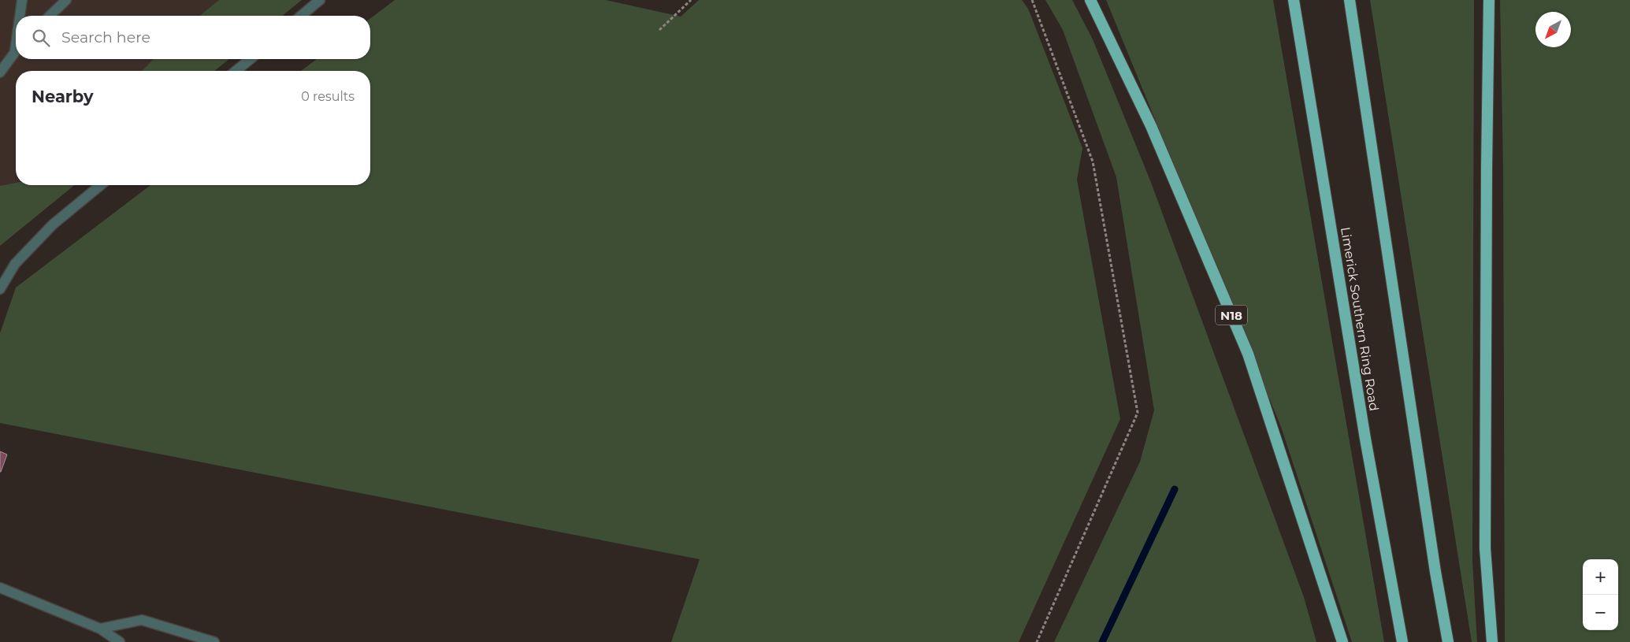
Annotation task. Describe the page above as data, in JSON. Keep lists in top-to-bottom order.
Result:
{
  "streets": {
    "highway": ["N18", "Limerick Southern Ring Road"]
  },
  "north": "bottom left",
  "page": {
    "search": "Search here",
    "heading": ["Nearby", "0 results"],
    "map_buttons": ["+", "−"]
  }
}
